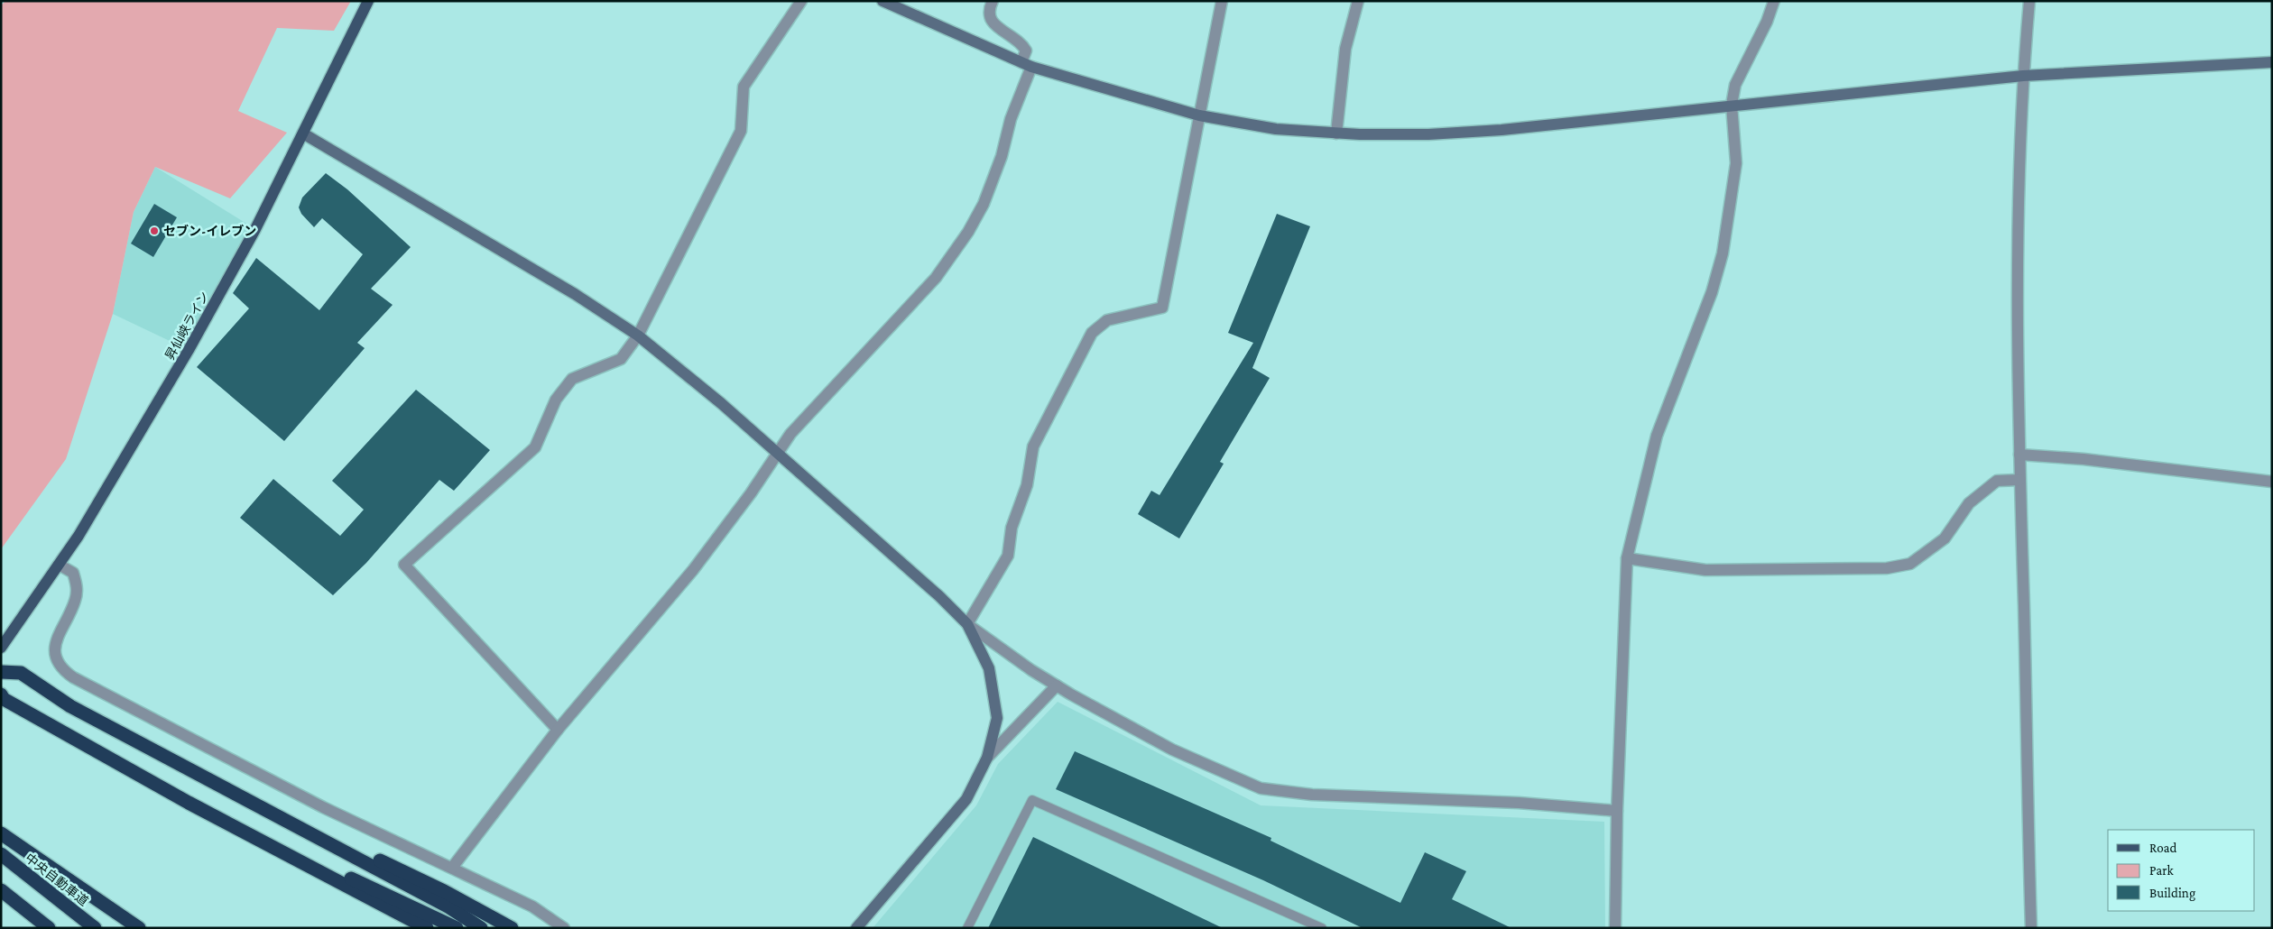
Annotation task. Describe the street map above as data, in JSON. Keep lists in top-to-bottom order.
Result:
{
  "streets": {
    "highway": ["中央自動車道"],
    "main road": ["昇仙峡ライン"]
  },
  "places": ["セブン-イレブン"],
  "legend": ["Road", "Park", "Building"]
}
